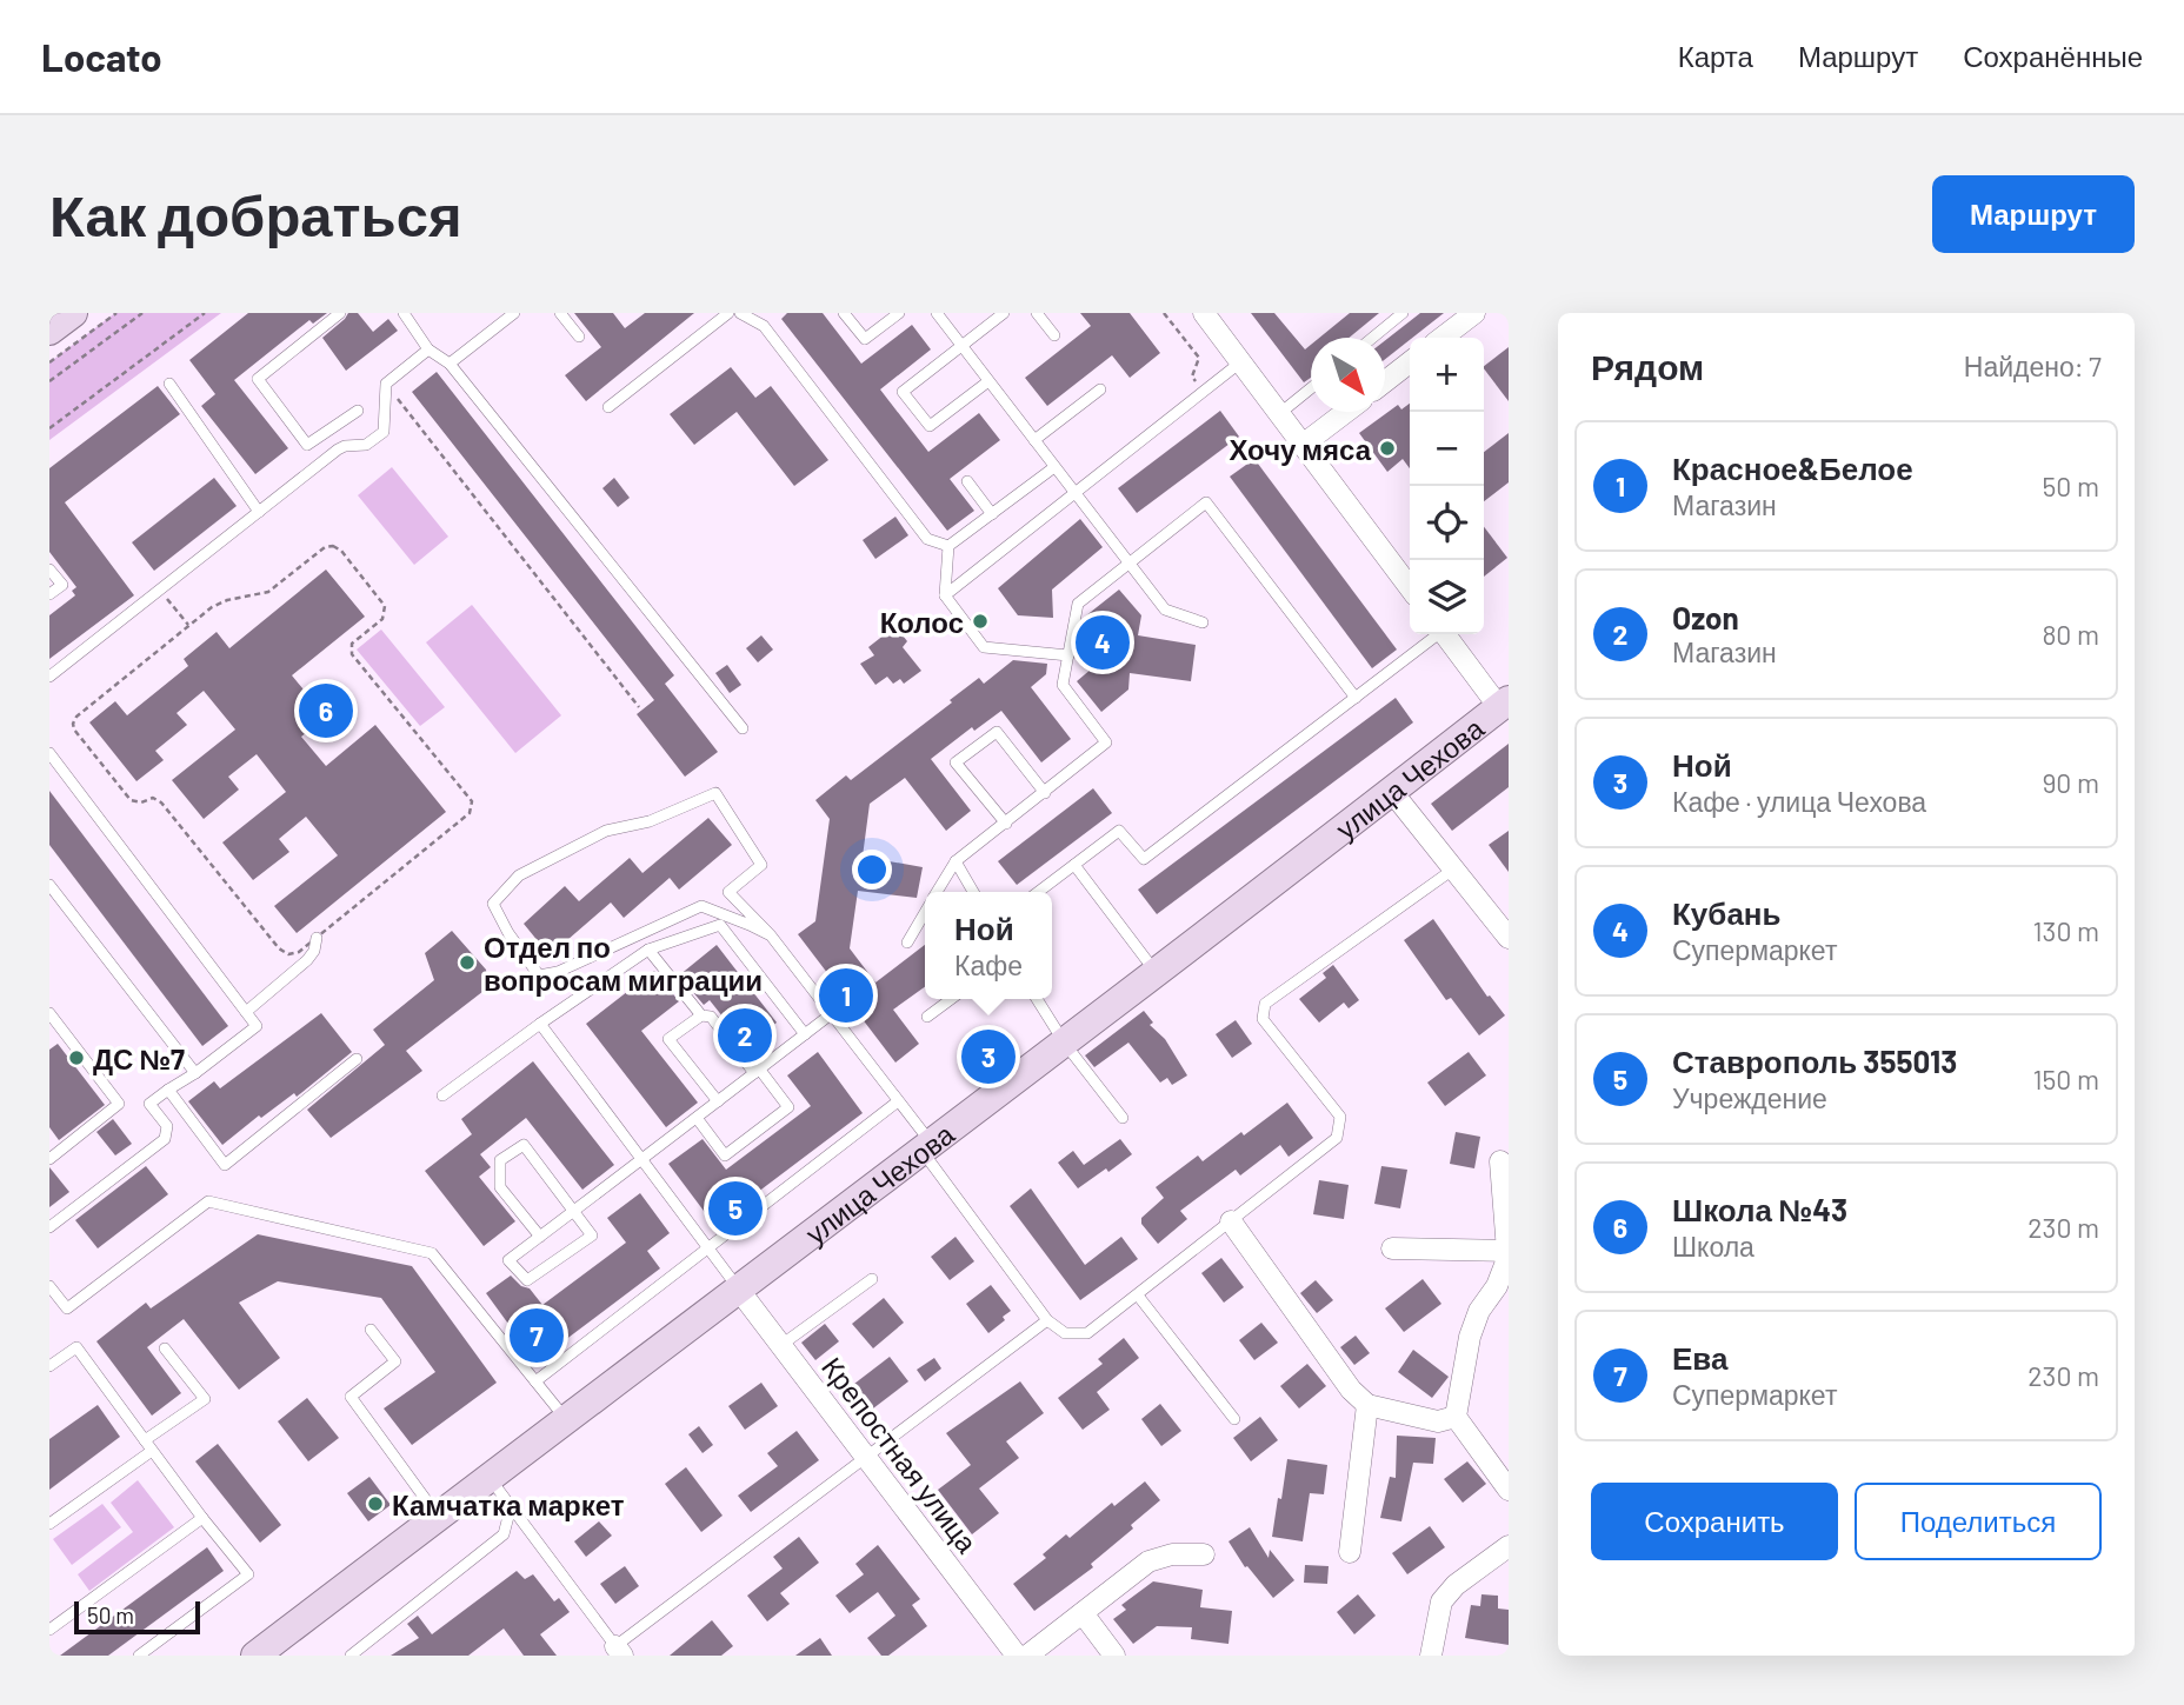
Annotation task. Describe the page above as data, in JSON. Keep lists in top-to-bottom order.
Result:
{
  "streets": {
    "street": ["улица Чехова", "Крепостная улица"]
  },
  "crossings": [
    ["улица Чехова", "Крепостная улица"]
  ],
  "places": [
    "Хочу мяса",
    "Колос",
    "Отдел по вопросам миграции",
    "ДС №7",
    "Камчатка маркет"
  ],
  "scale_bar": "50 m",
  "north": "bottom right",
  "page": {
    "header": "Locato",
    "nav": ["Карта", "Маршрут", "Сохранённые"],
    "buttons": [
      "Маршрут",
      ["Сохранить", "Поделиться"]
    ],
    "title": "Как добраться",
    "heading": ["Рядом", "Найдено: 7"],
    "map_buttons": ["+", "−"],
    "list": [
      {
        "mark": "1",
        "name": "Красное&Белое",
        "note": "Магазин",
        "value": "50 m"
      },
      {
        "mark": "2",
        "name": "Ozon",
        "note": "Магазин",
        "value": "80 m"
      },
      {
        "mark": "3",
        "name": "Ной",
        "note": "Кафе · улица Чехова",
        "value": "90 m"
      },
      {
        "mark": "4",
        "name": "Кубань",
        "note": "Супермаркет",
        "value": "130 m"
      },
      {
        "mark": "5",
        "name": "Ставрополь 355013",
        "note": "Учреждение",
        "value": "150 m"
      },
      {
        "mark": "6",
        "name": "Школа №43",
        "note": "Школа",
        "value": "230 m"
      },
      {
        "mark": "7",
        "name": "Ева",
        "note": "Супермаркет",
        "value": "230 m"
      }
    ],
    "pins": [
      "4",
      "6",
      "1",
      "2",
      "3",
      "5",
      "7"
    ],
    "popup": ["Ной", "Кафе"],
    "scale": "50 m"
  }
}
